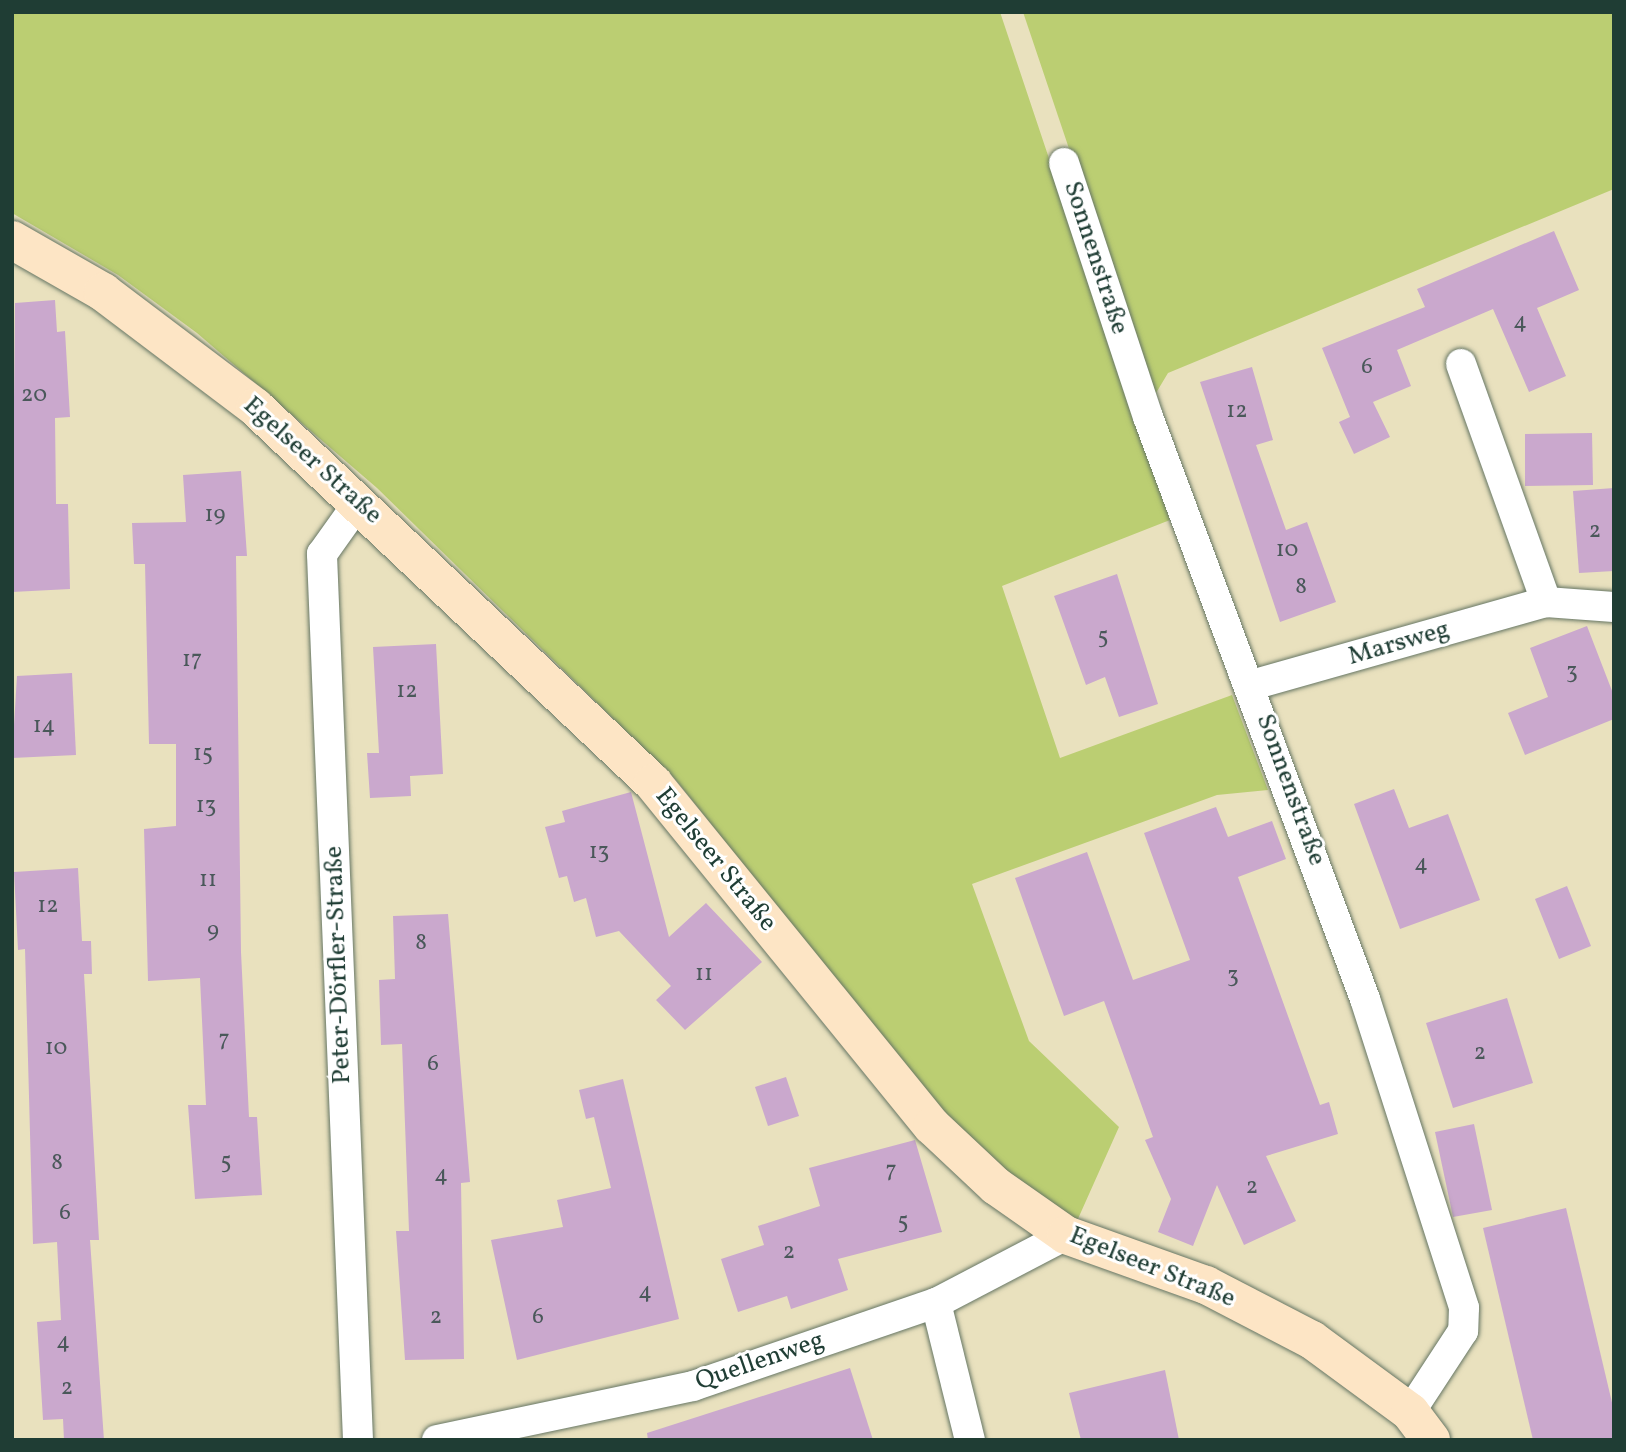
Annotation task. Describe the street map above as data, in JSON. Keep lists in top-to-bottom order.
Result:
{
  "streets": {
    "street": [
      "Sonnenstraße",
      "Egelseer Straße",
      "Marsweg",
      "Peter-Dörfler-Straße",
      "Quellenweg"
    ]
  },
  "crossings": [
    ["Sonnenstraße", "Egelseer Straße"],
    ["Sonnenstraße", "Marsweg"],
    ["Egelseer Straße", "Peter-Dörfler-Straße"],
    ["Egelseer Straße", "Quellenweg"]
  ],
  "house_numbers": [
    "4",
    "6",
    "20",
    "12",
    "19",
    "2",
    "10",
    "8",
    "5",
    "17",
    "3",
    "12",
    "14",
    "15",
    "13",
    "13",
    "4",
    "11",
    "12",
    "9",
    "8",
    "11",
    "3",
    "7",
    "10",
    "2",
    "6",
    "5",
    "8",
    "7",
    "4",
    "2",
    "6",
    "5",
    "2",
    "4",
    "2",
    "6",
    "4",
    "2"
  ]
}
